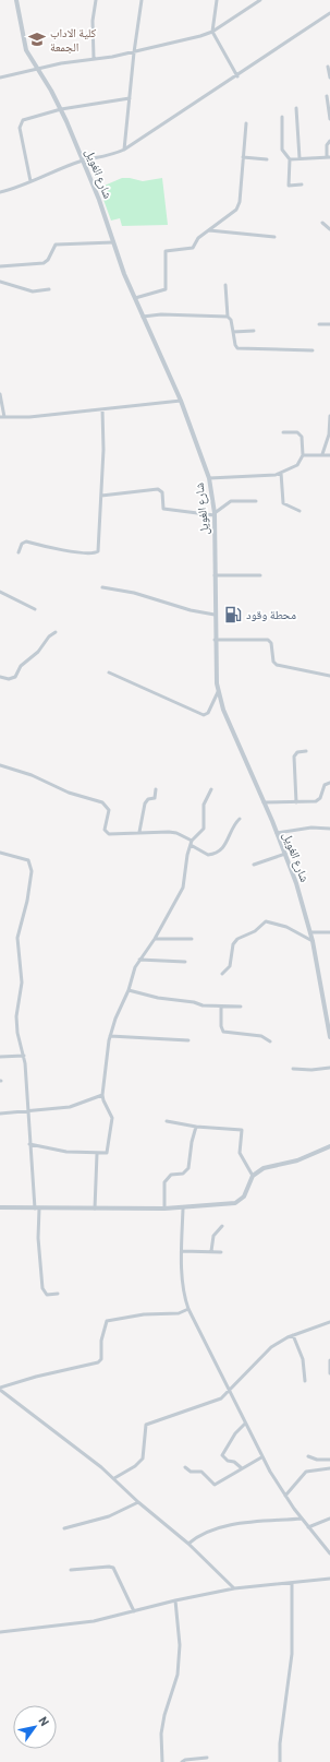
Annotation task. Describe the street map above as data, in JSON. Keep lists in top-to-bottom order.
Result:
{
  "streets": {
    "street": ["شارع الغويل"]
  },
  "places": {
    "school or university": ["كلية اﻻداب الجمعة"],
    "fuel station": ["محطة وقود"]
  },
  "north": "top right"
}
